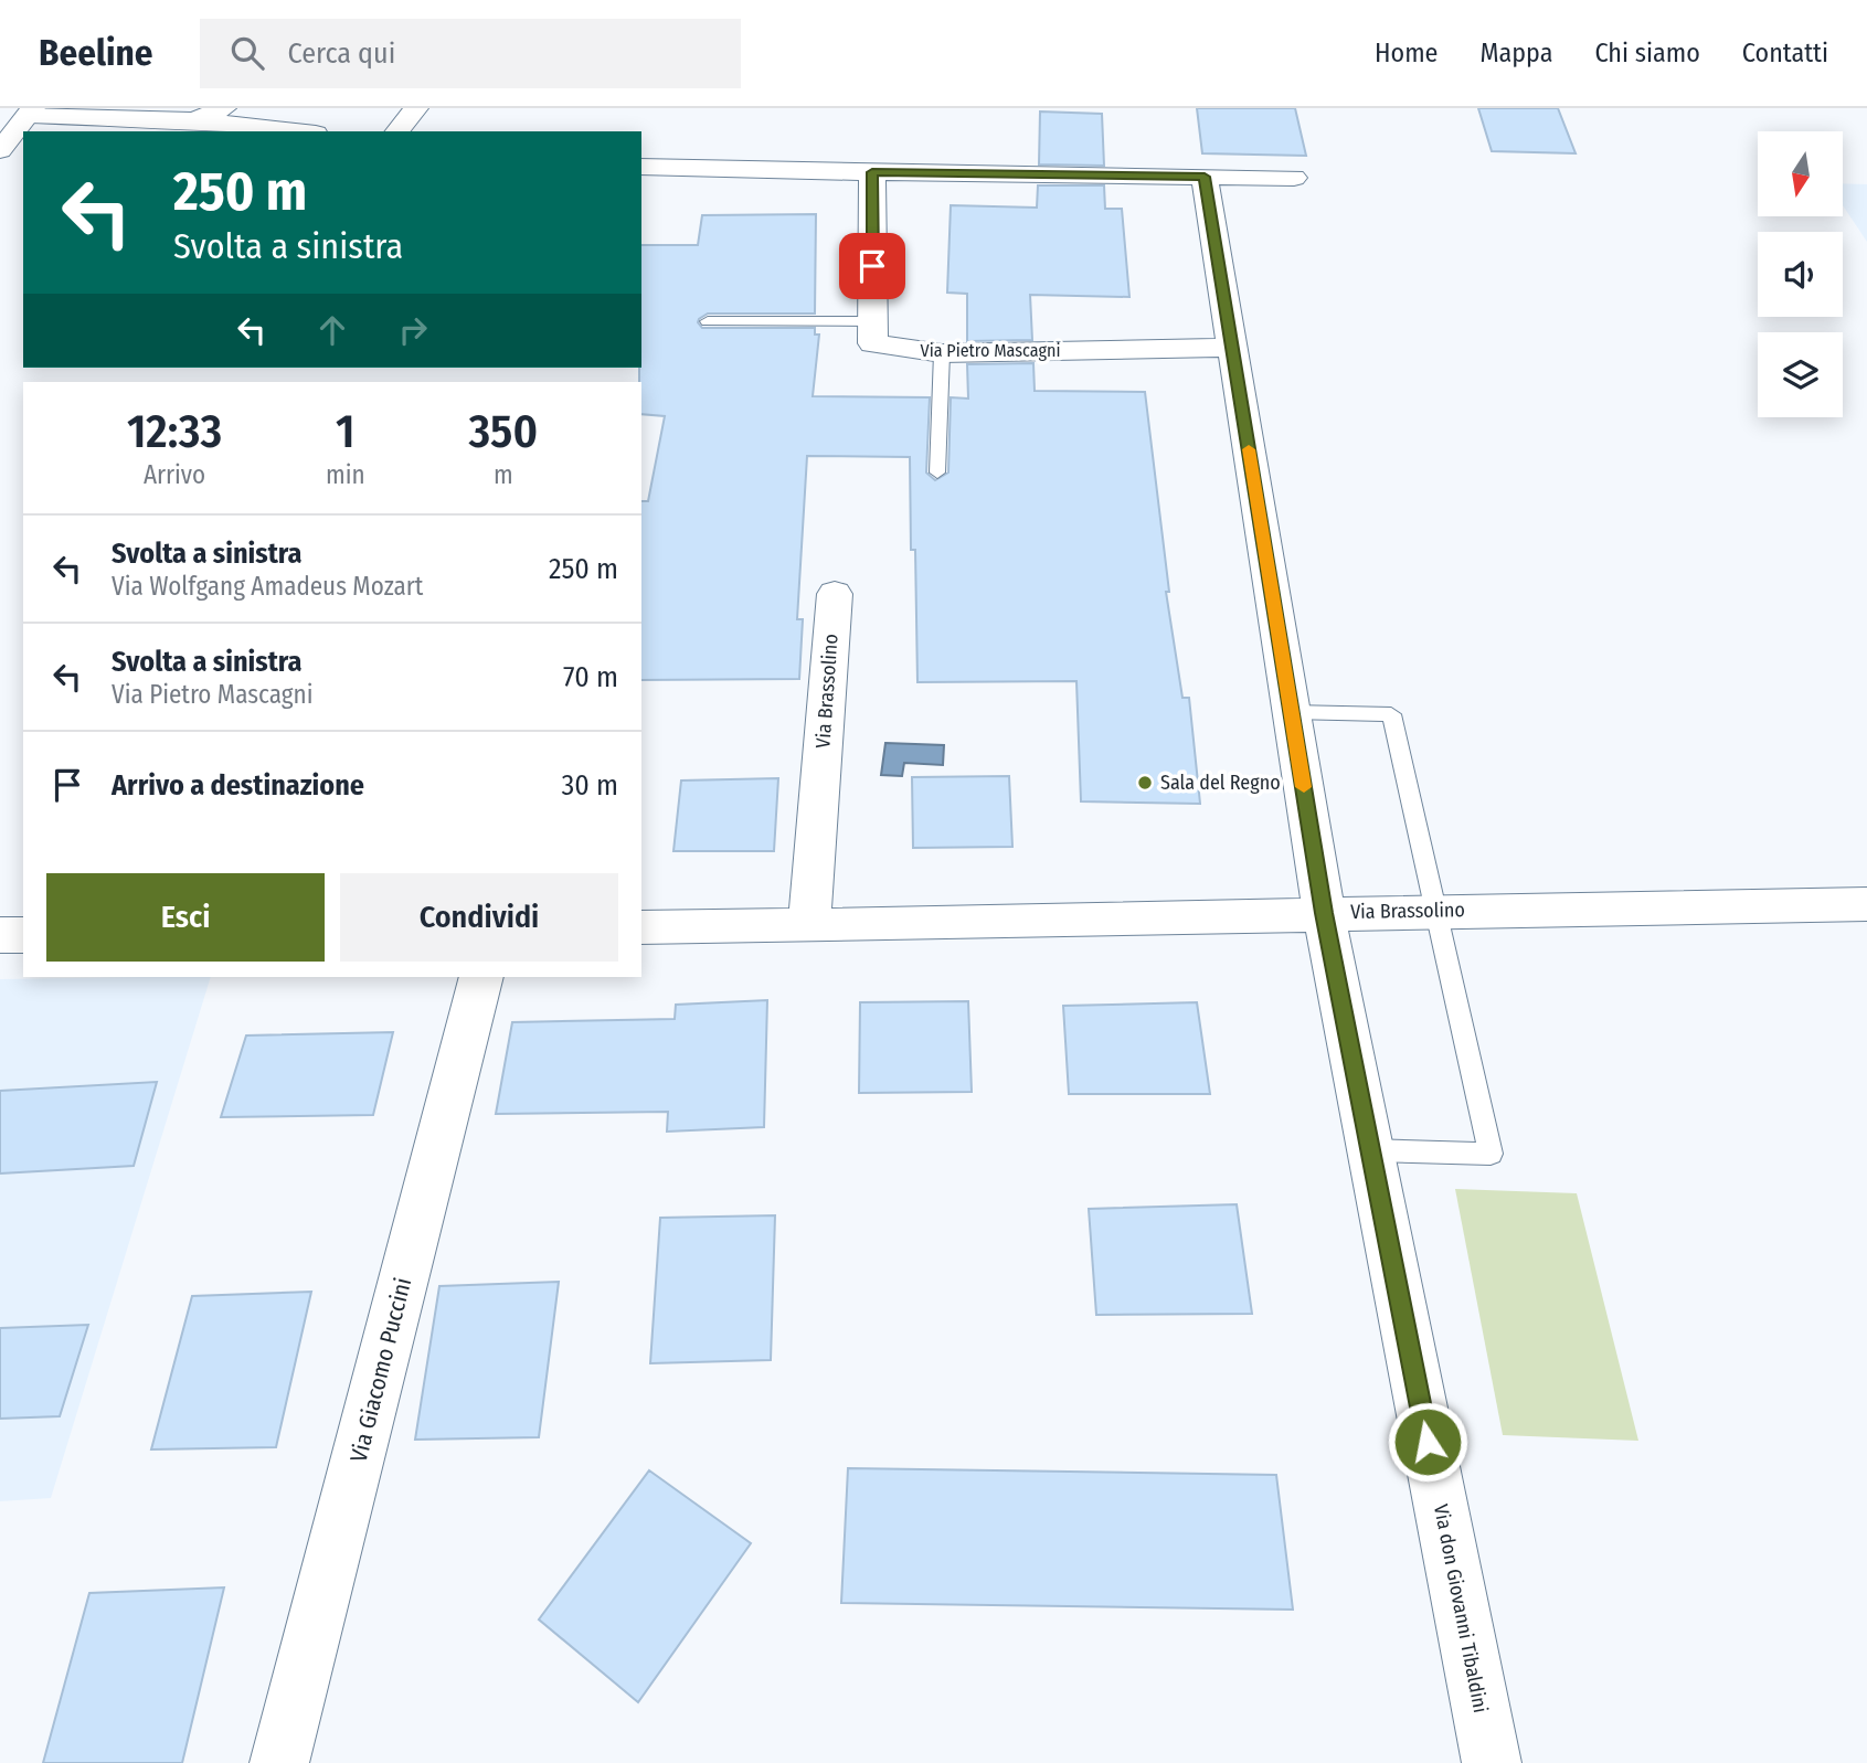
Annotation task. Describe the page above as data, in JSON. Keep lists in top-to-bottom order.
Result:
{
  "streets": {
    "street": [
      "Via Pietro Mascagni",
      "Via Brassolino",
      "Via Giacomo Puccini",
      "Via don Giovanni Tibaldini"
    ]
  },
  "crossings": [
    ["Via Pietro Mascagni", "Via don Giovanni Tibaldini"],
    ["Via Brassolino", "Via don Giovanni Tibaldini"]
  ],
  "places": ["Sala del Regno"],
  "north": "bottom",
  "page": {
    "header": "Beeline",
    "search": "Cerca qui",
    "nav": [
      "Home",
      "Mappa",
      "Chi siamo",
      "Contatti"
    ],
    "turn": ["250 m", "Svolta a sinistra"],
    "eta": [
      "12:33",
      "Arrivo",
      "1",
      "min",
      "350",
      "m"
    ],
    "list": [
      {
        "name": "Svolta a sinistra",
        "note": "Via Wolfgang Amadeus Mozart",
        "value": "250 m"
      },
      {
        "name": "Svolta a sinistra",
        "note": "Via Pietro Mascagni",
        "value": "70 m"
      },
      {
        "name": "Arrivo a destinazione",
        "value": "30 m"
      }
    ],
    "buttons": ["Esci", "Condividi"]
  }
}
